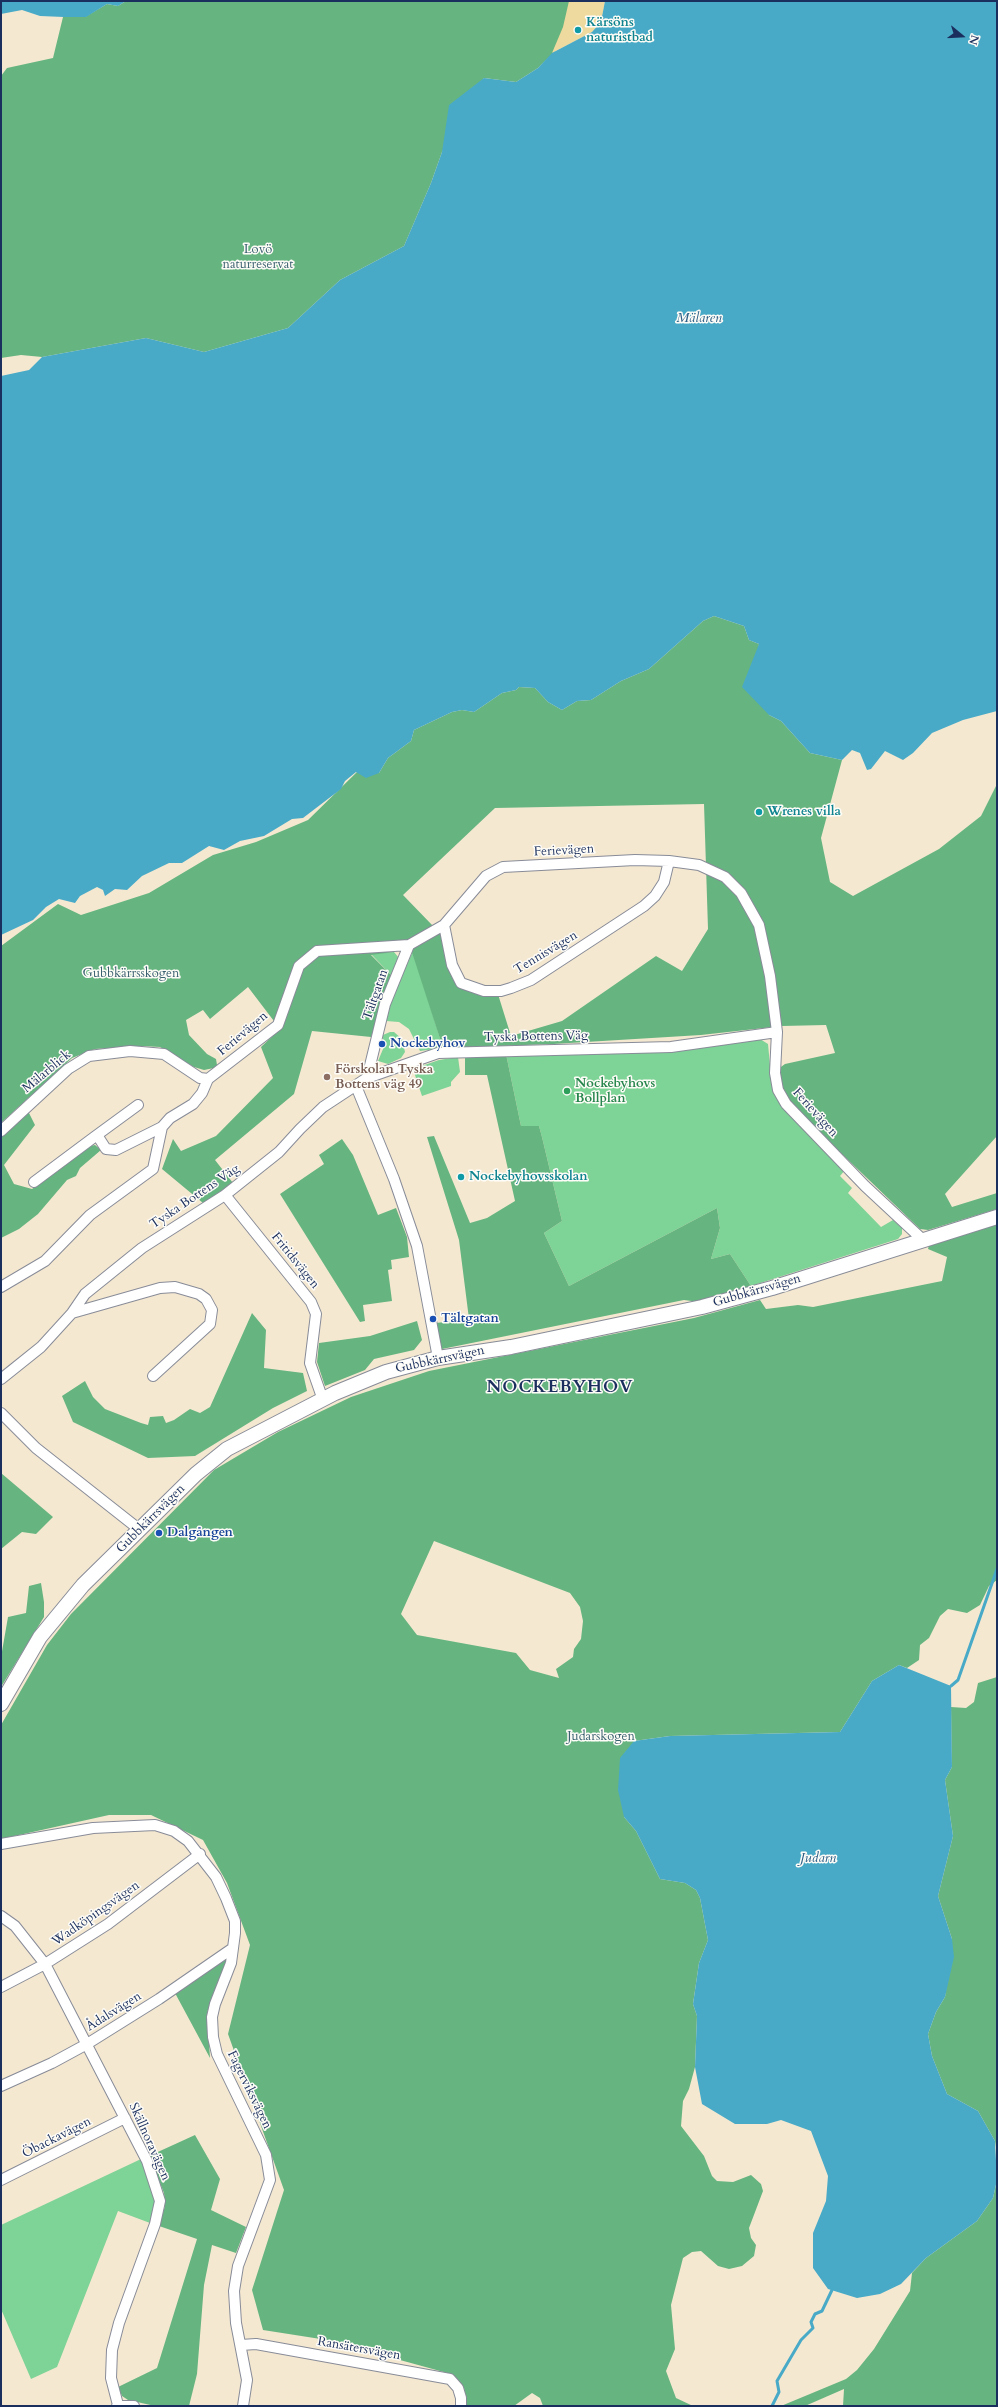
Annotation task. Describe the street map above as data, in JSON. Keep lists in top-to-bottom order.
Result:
{
  "streets": {
    "street": [
      "Ferievägen",
      "Tennisvägen",
      "Tältgatan",
      "Tyska Bottens Väg",
      "Mälarblick",
      "Fritidsvägen",
      "Gubbkärrsvägen",
      "Wadköpingsvägen",
      "Ådalsvägen",
      "Fagerviksvägen",
      "Öbackavägen",
      "Skällnoravägen",
      "Ransätersvägen"
    ]
  },
  "crossings": [
    ["Ferievägen", "Tennisvägen"],
    ["Ferievägen", "Tältgatan"],
    ["Ferievägen", "Tyska Bottens Väg"],
    ["Ferievägen", "Mälarblick"],
    ["Ferievägen", "Gubbkärrsvägen"],
    ["Tältgatan", "Tyska Bottens Väg"],
    ["Tyska Bottens Väg", "Fritidsvägen"],
    ["Fritidsvägen", "Gubbkärrsvägen"],
    ["Wadköpingsvägen", "Fagerviksvägen"],
    ["Wadköpingsvägen", "Skällnoravägen"],
    ["Ådalsvägen", "Fagerviksvägen"],
    ["Ådalsvägen", "Skällnoravägen"],
    ["Fagerviksvägen", "Ransätersvägen"],
    ["Öbackavägen", "Skällnoravägen"]
  ],
  "districts": ["NOCKEBYHOV"],
  "water": ["Mälaren", "Judarn"],
  "parks": ["Lovö naturreservat", "Gubbkärrsskogen", "Judarskogen"],
  "places": [
    "Kärsöns naturistbad",
    "Wrenes villa",
    "Nockebyhov",
    "Förskolan Tyska Bottens väg 49",
    "Nockebyhovs Bollplan",
    "Nockebyhovsskolan",
    "Tältgatan",
    "Dalgången"
  ],
  "north": "right"
}
